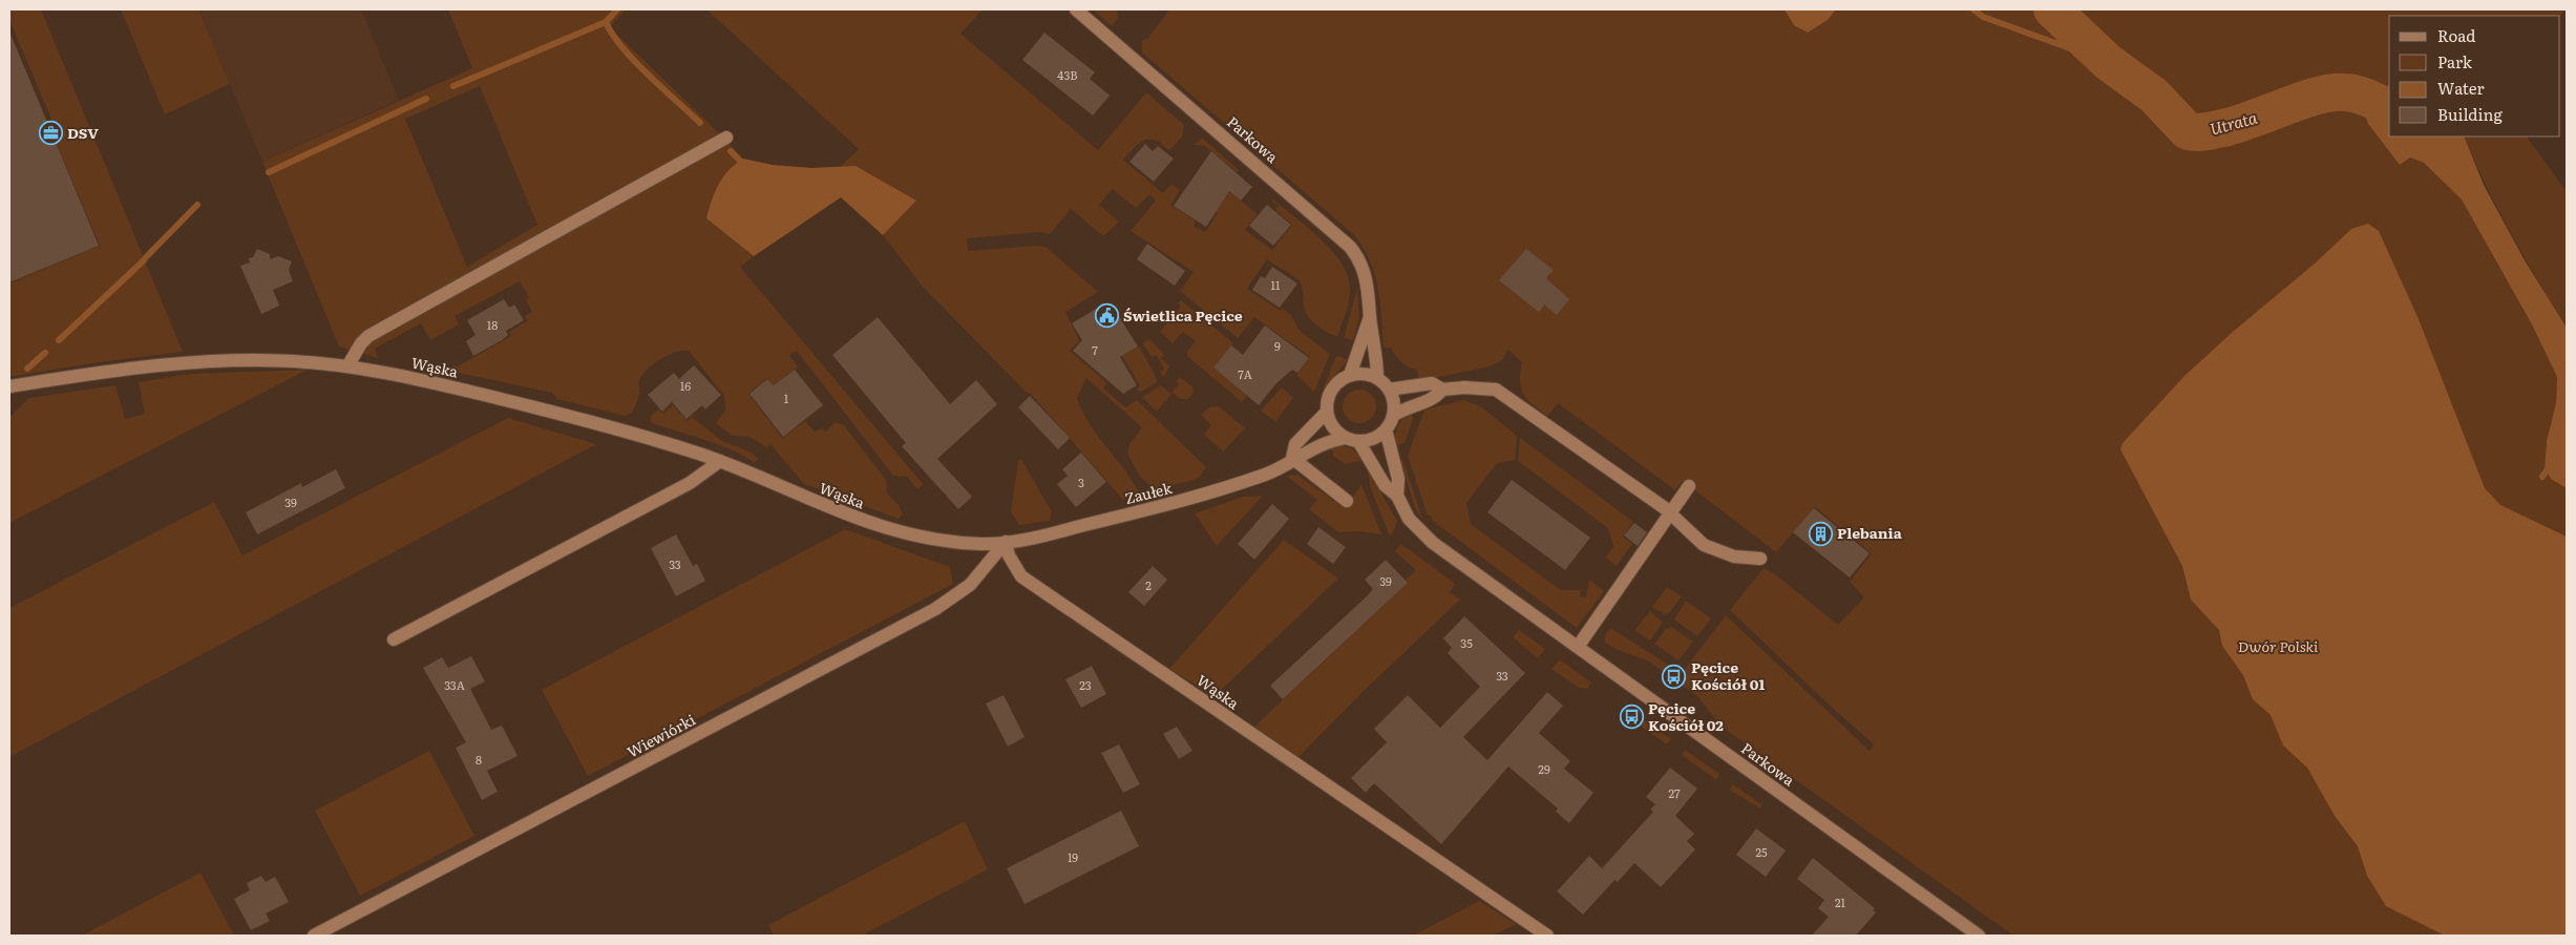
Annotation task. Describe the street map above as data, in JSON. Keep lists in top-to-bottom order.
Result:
{
  "streets": {
    "street": [
      "Parkowa",
      "Wąska",
      "Zaułek",
      "Wiewiórki"
    ]
  },
  "crossings": [
    ["Parkowa", "Zaułek"],
    ["Wąska", "Zaułek"],
    ["Wąska", "Wiewiórki"],
    ["Zaułek", "Wiewiórki"]
  ],
  "water": ["Utrata"],
  "parks": ["Dwór Polski"],
  "places": {
    "office": ["DSV"],
    "public building": ["Świetlica Pęcice"],
    "building": ["Plebania"],
    "bus stop": ["Pęcice Kościół 01", "Pęcice Kościół 02"]
  },
  "house_numbers": [
    "43B",
    "11",
    "18",
    "9",
    "7",
    "7A",
    "16",
    "1",
    "3",
    "39",
    "33",
    "39",
    "2",
    "35",
    "33",
    "33A",
    "23",
    "8",
    "29",
    "27",
    "25",
    "19",
    "21"
  ],
  "legend": [
    "Road",
    "Park",
    "Water",
    "Building"
  ]
}
